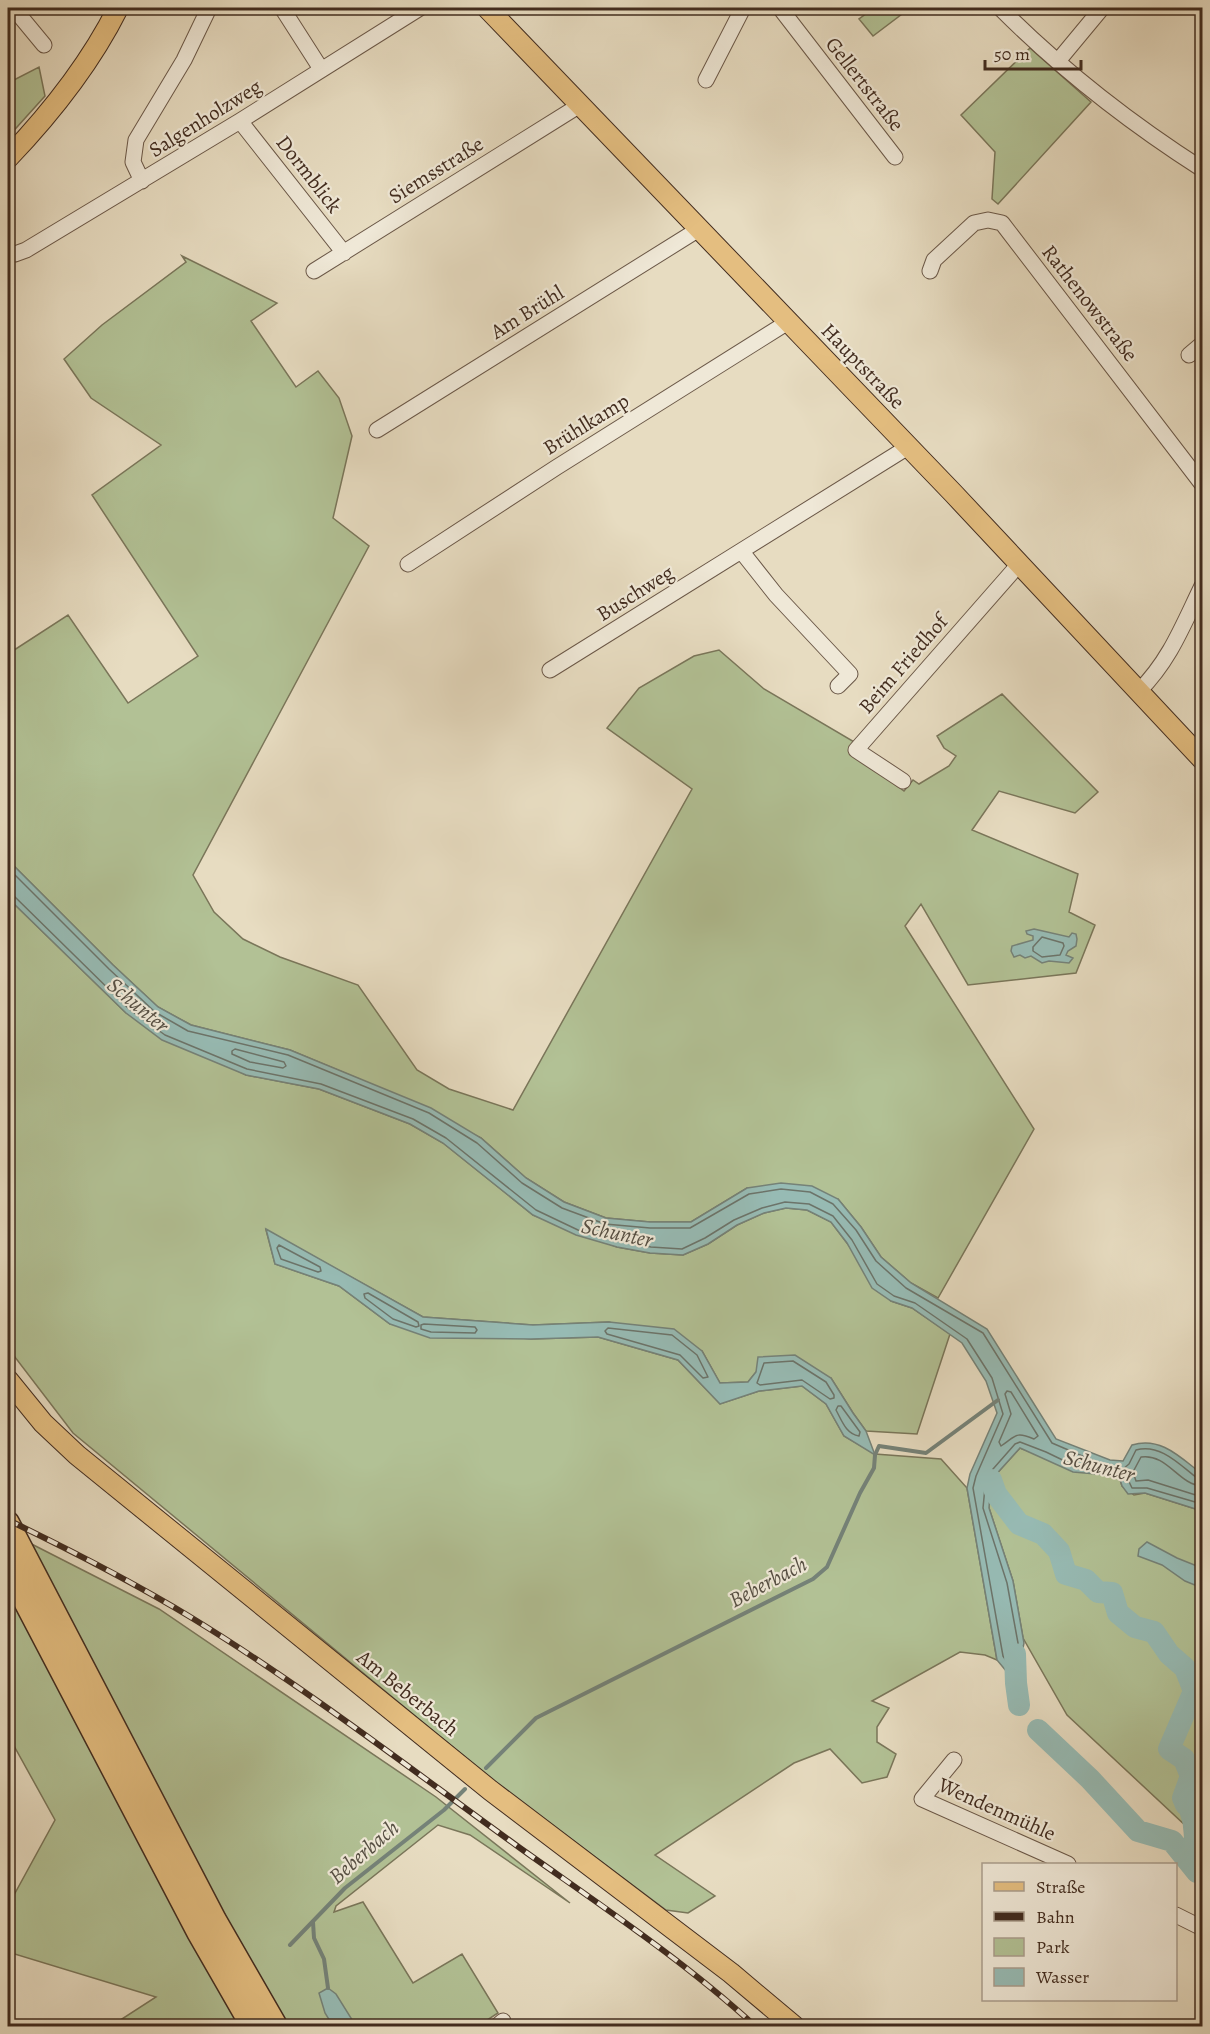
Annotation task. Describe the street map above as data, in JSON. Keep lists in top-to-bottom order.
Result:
{
  "streets": {
    "main road": ["Hauptstraße", "Am Beberbach"],
    "street": [
      "Gellertstraße",
      "Salgenholzweg",
      "Siemsstraße",
      "Dormblick",
      "Rathenowstraße",
      "Am Brühl",
      "Brühlkamp",
      "Buschweg",
      "Beim Friedhof",
      "Wendenmühle"
    ]
  },
  "crossings": [
    ["Salgenholzweg", "Dormblick"],
    ["Siemsstraße", "Dormblick"],
    ["Siemsstraße", "Hauptstraße"],
    ["Am Brühl", "Hauptstraße"],
    ["Hauptstraße", "Brühlkamp"],
    ["Hauptstraße", "Buschweg"],
    ["Hauptstraße", "Beim Friedhof"]
  ],
  "water": ["Schunter", "Beberbach"],
  "legend": [
    "Straße",
    "Bahn",
    "Park",
    "Wasser"
  ],
  "scale_bar": "50 m"
}
